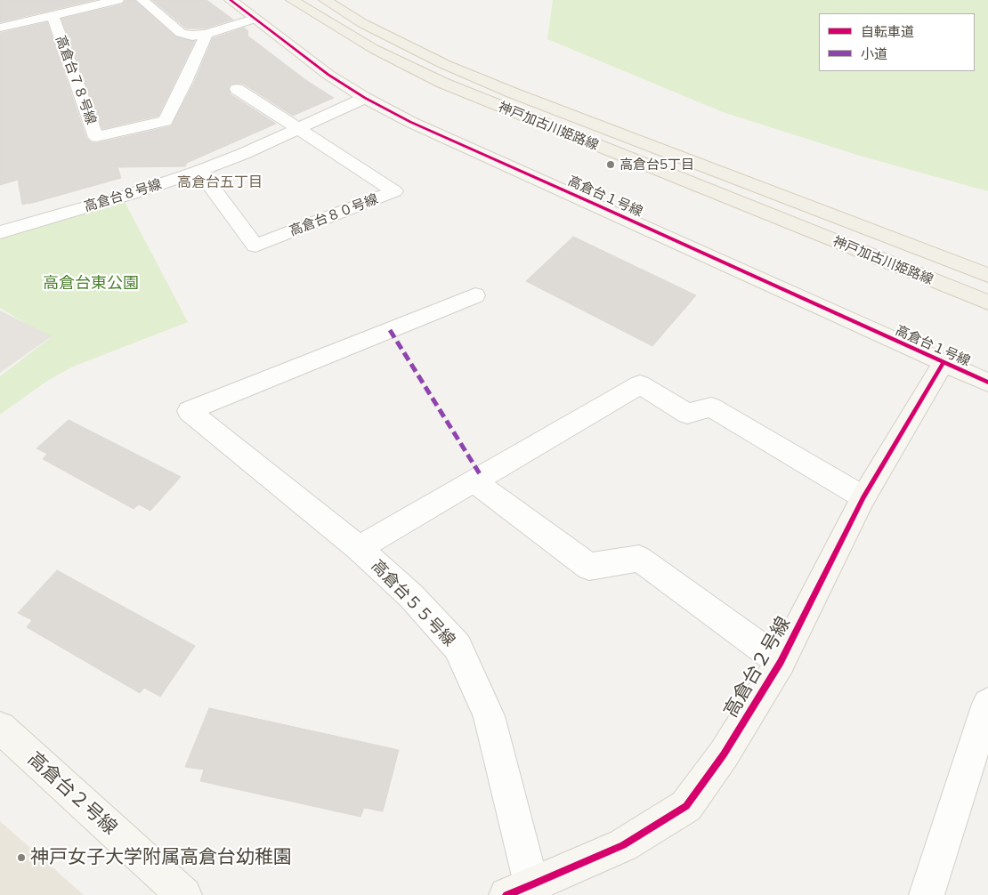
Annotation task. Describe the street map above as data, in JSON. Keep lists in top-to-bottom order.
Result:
{
  "streets": {
    "main road": ["神戸加古川姫路線"],
    "street": [
      "高倉台７８号線",
      "高倉台８号線",
      "高倉台１号線",
      "高倉台８０号線",
      "高倉台５５号線",
      "高倉台２号線"
    ]
  },
  "crossings": [
    ["高倉台８号線", "高倉台１号線"],
    ["高倉台８号線", "高倉台８０号線"],
    ["高倉台１号線", "高倉台２号線"],
    ["高倉台５５号線", "高倉台２号線"]
  ],
  "districts": ["高倉台五丁目"],
  "parks": ["高倉台東公園"],
  "places": ["高倉台5丁目", "神戸女子大学附属高倉台幼稚園"],
  "legend": ["自転車道", "小道"]
}
